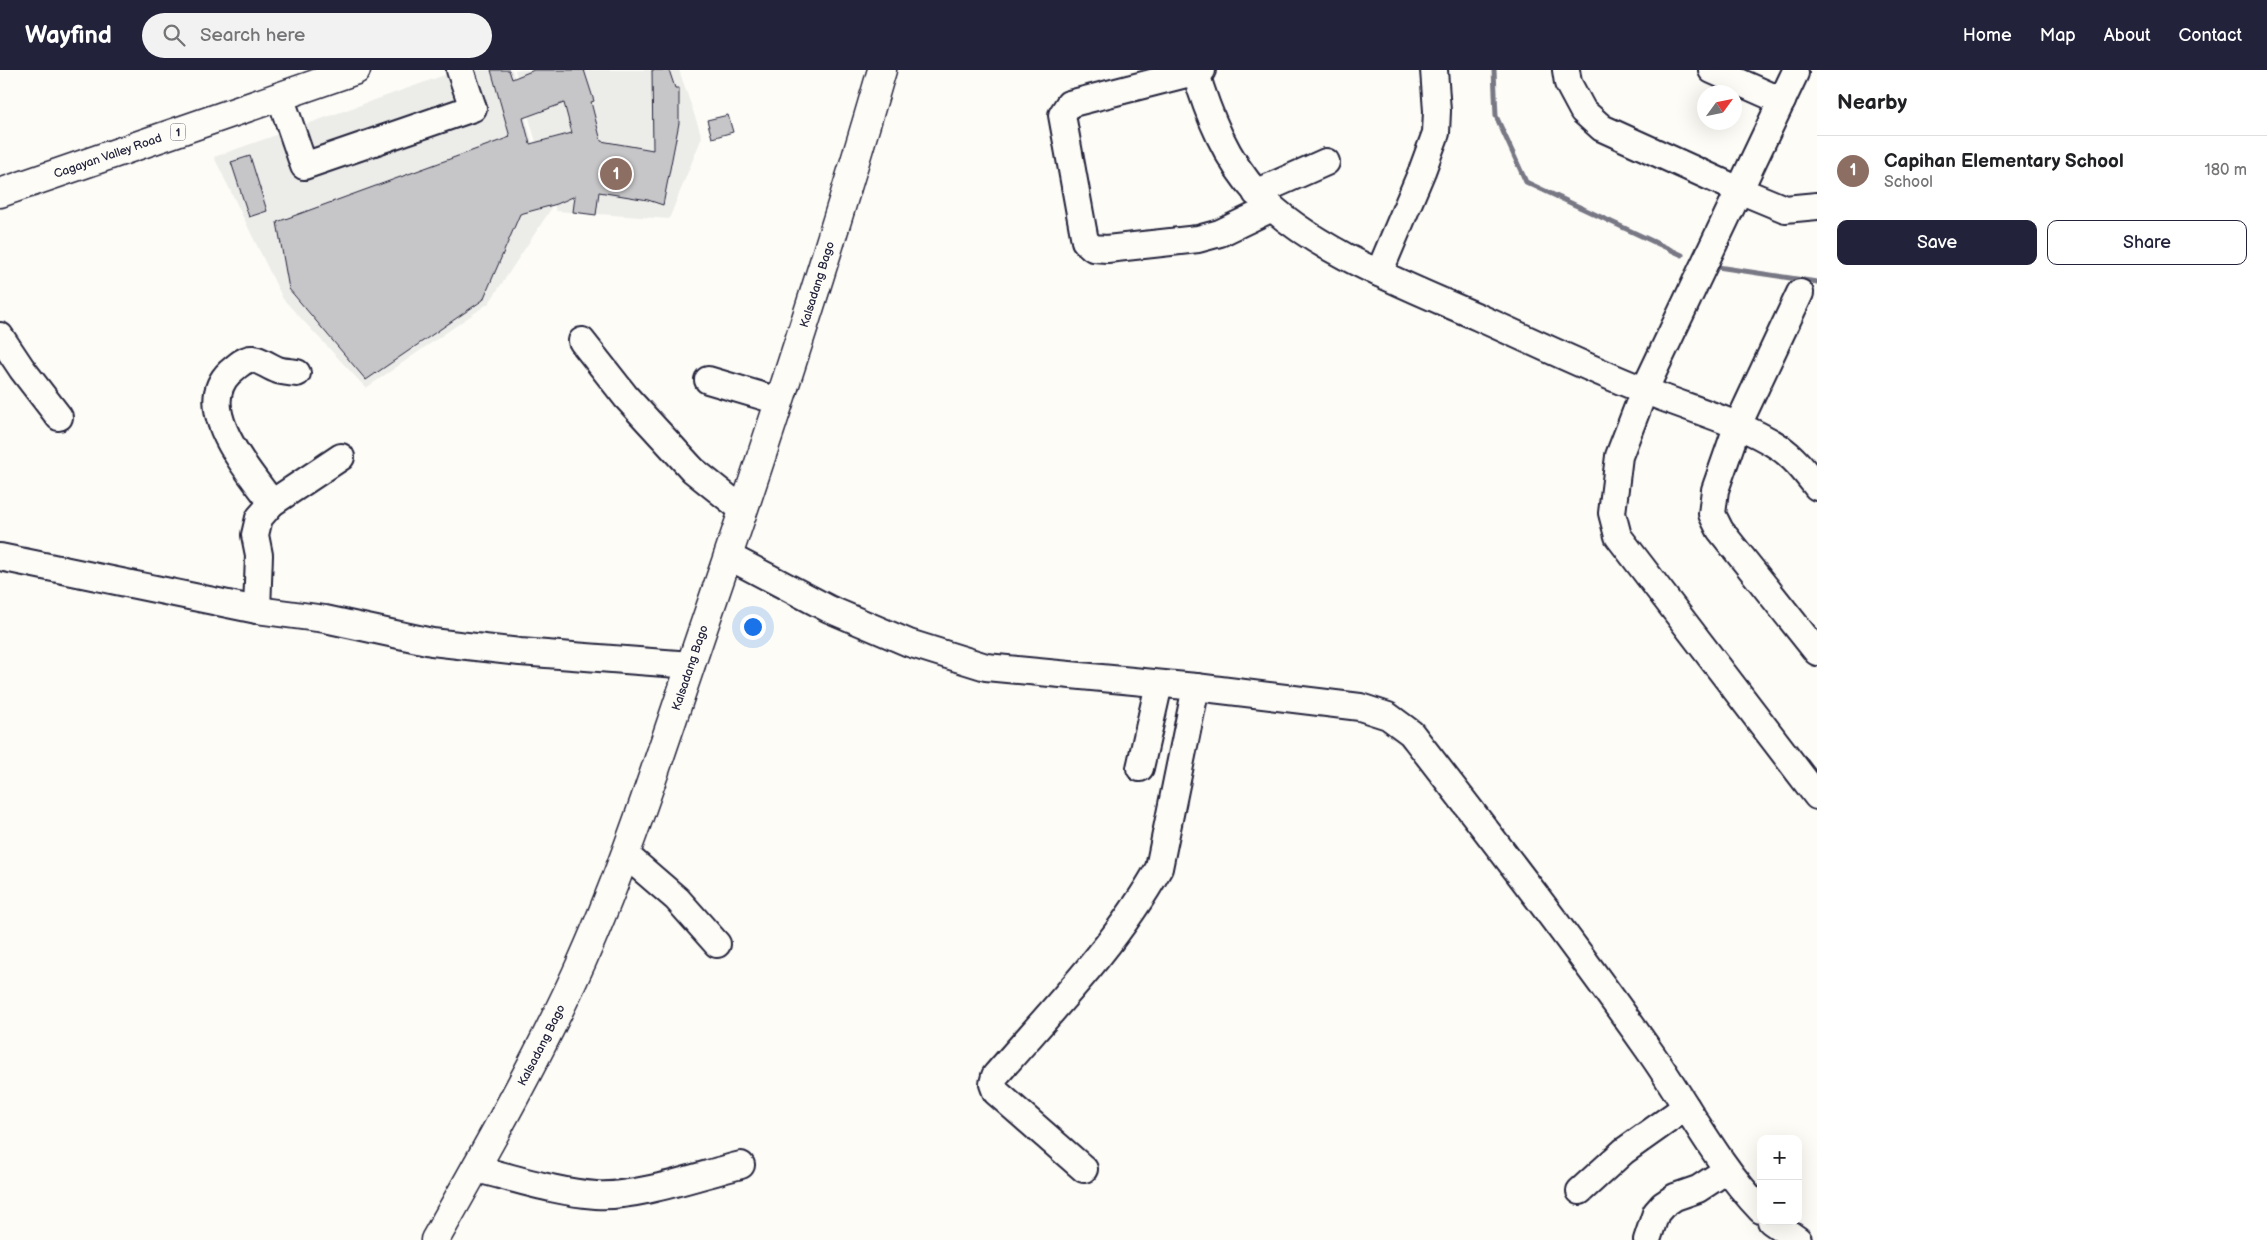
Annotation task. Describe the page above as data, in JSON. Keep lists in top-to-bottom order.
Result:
{
  "streets": {
    "main road": ["1", "Cagayan Valley Road", "Kalsadang Bago"]
  },
  "north": "top right",
  "page": {
    "header": "Wayfind",
    "search": "Search here",
    "nav": [
      "Home",
      "Map",
      "About",
      "Contact"
    ],
    "heading": "Nearby",
    "list": [
      {
        "mark": "1",
        "name": "Capihan Elementary School",
        "note": "School",
        "value": "180 m"
      }
    ],
    "pins": "1",
    "buttons": ["Save", "Share"],
    "map_buttons": ["+", "−"]
  }
}
